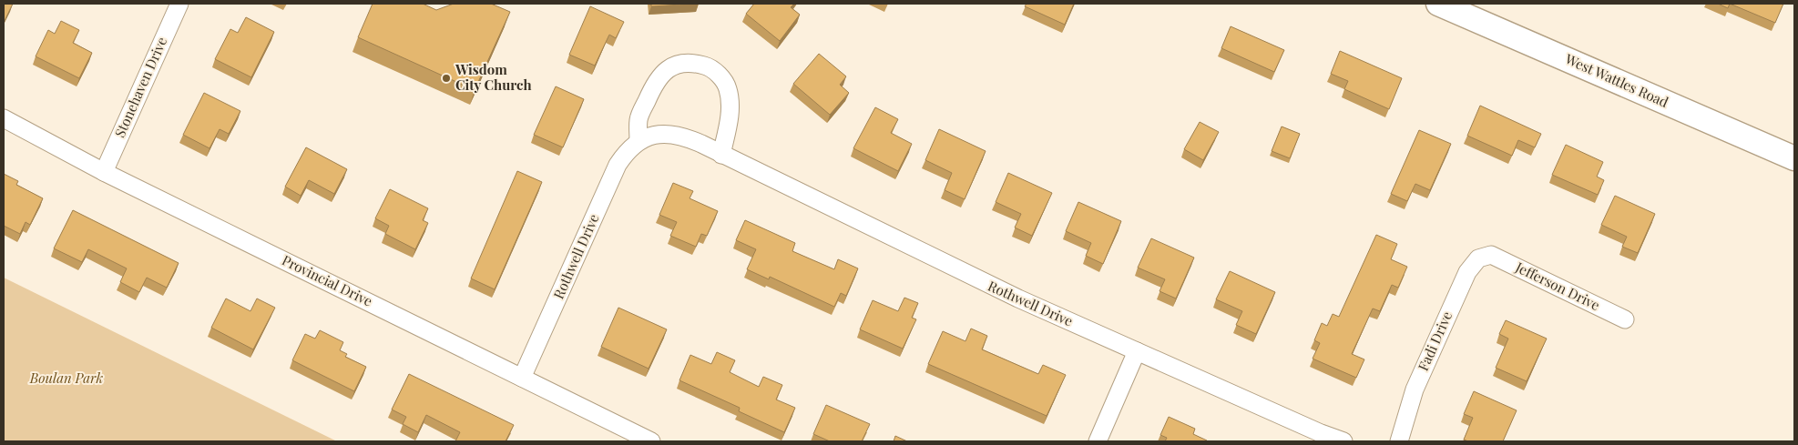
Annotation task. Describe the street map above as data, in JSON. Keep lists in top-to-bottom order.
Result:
{
  "streets": {
    "street": [
      "West Wattles Road",
      "Stonehaven Drive",
      "Rothwell Drive",
      "Provincial Drive",
      "Jefferson Drive",
      "Fadi Drive"
    ]
  },
  "crossings": [
    ["Stonehaven Drive", "Provincial Drive"],
    ["Rothwell Drive", "Provincial Drive"],
    ["Jefferson Drive", "Fadi Drive"]
  ],
  "parks": ["Boulan Park"],
  "places": ["Wisdom City Church"]
}
